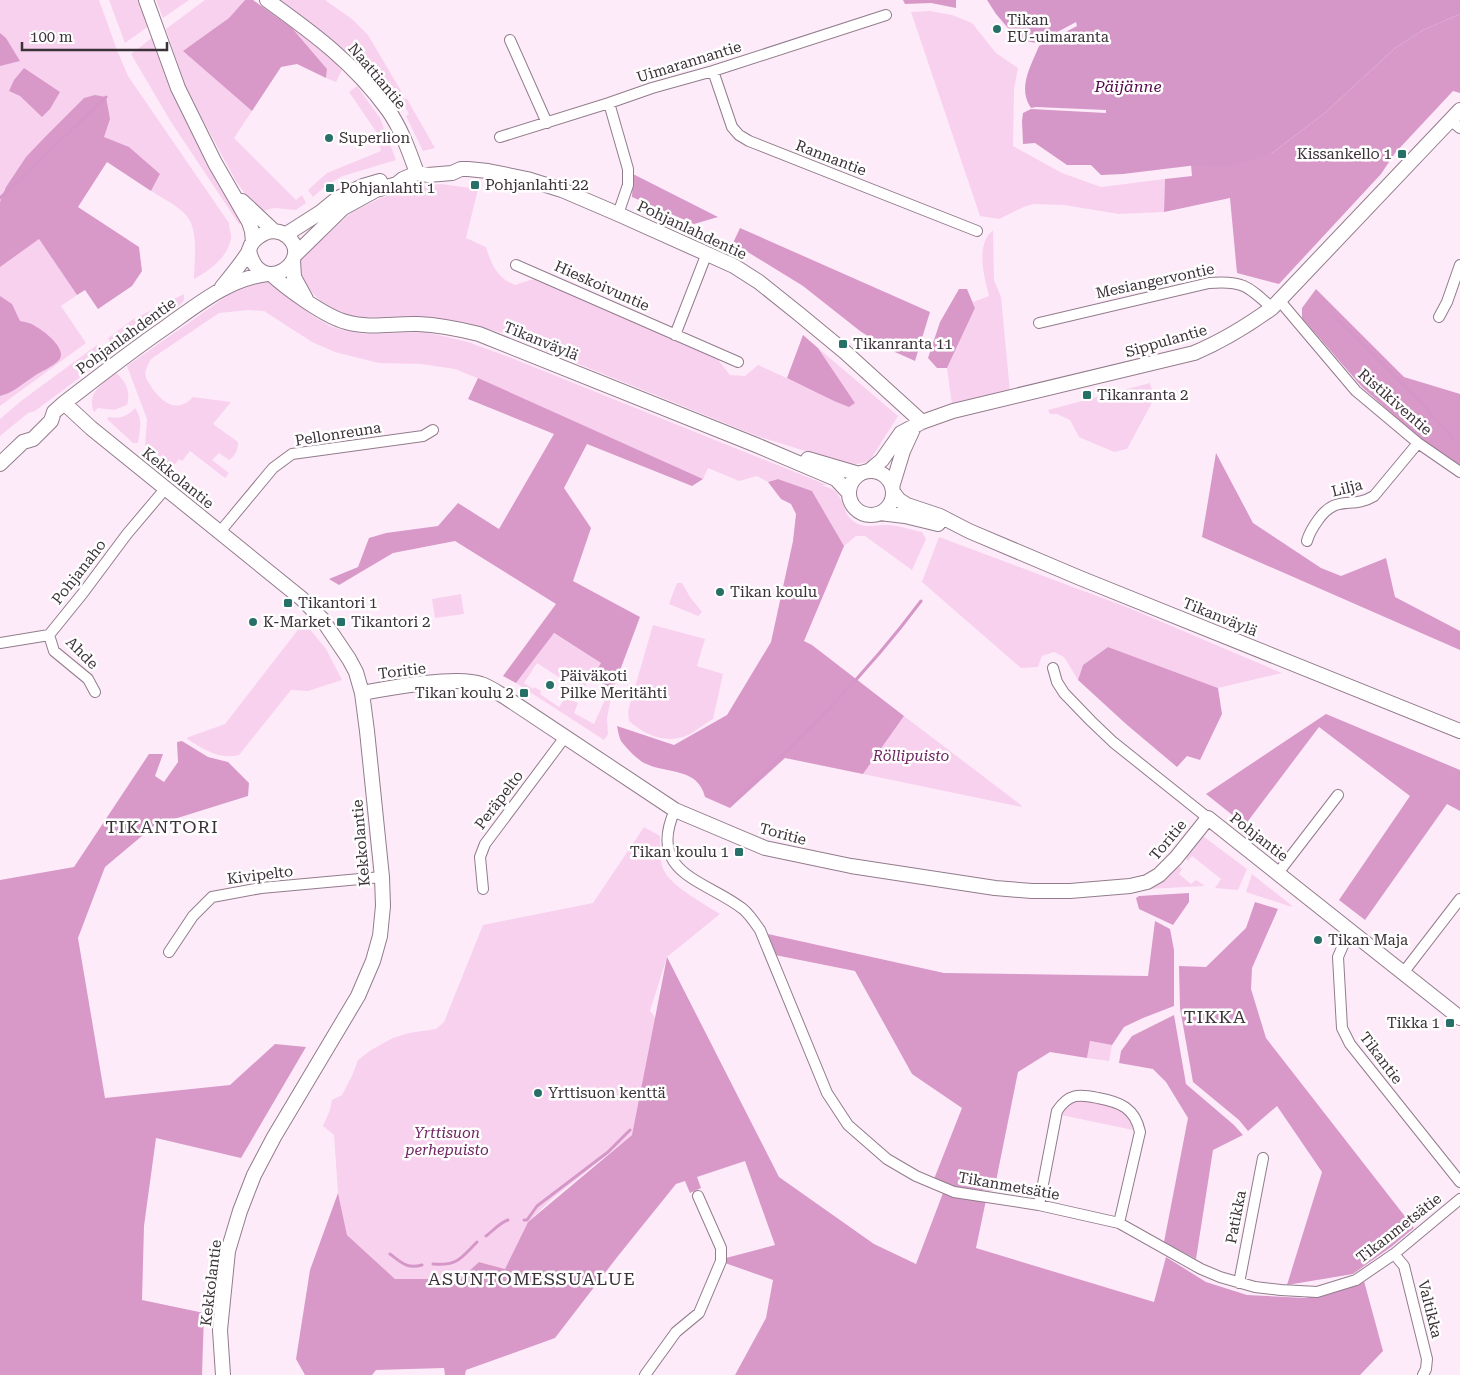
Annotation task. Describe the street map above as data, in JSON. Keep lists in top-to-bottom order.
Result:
{
  "streets": {
    "street": [
      "Uimarannantie",
      "Naattiantie",
      "Rannantie",
      "Pohjanlahdentie",
      "Mesiangervontie",
      "Hieskoivuntie",
      "Tikanväylä",
      "Sippulantie",
      "Ristikiventie",
      "Pellonreuna",
      "Kekkolantie",
      "Lilja",
      "Pohjanaho",
      "Ahde",
      "Toritie",
      "Peräpelto",
      "Pohjantie",
      "Kivipelto",
      "Tikantie",
      "Tikanmetsätie",
      "Patikka",
      "Valtikka"
    ]
  },
  "crossings": [
    ["Uimarannantie", "Rannantie"],
    ["Naattiantie", "Pohjanlahdentie"],
    ["Pohjanlahdentie", "Tikanväylä"],
    ["Pohjanlahdentie", "Sippulantie"],
    ["Pohjanlahdentie", "Kekkolantie"],
    ["Mesiangervontie", "Sippulantie"],
    ["Mesiangervontie", "Ristikiventie"],
    ["Tikanväylä", "Sippulantie"],
    ["Sippulantie", "Ristikiventie"],
    ["Ristikiventie", "Lilja"],
    ["Pellonreuna", "Kekkolantie"],
    ["Kekkolantie", "Pohjanaho"],
    ["Kekkolantie", "Toritie"],
    ["Kekkolantie", "Kivipelto"],
    ["Pohjanaho", "Ahde"],
    ["Toritie", "Peräpelto"],
    ["Toritie", "Pohjantie"],
    ["Toritie", "Tikanmetsätie"],
    ["Pohjantie", "Tikantie"],
    ["Tikanmetsätie", "Patikka"],
    ["Tikanmetsätie", "Valtikka"]
  ],
  "districts": ["TIKANTORI", "TIKKA", "ASUNTOMESSUALUE"],
  "water": ["Päijänne"],
  "parks": ["Röllipuisto", "Yrttisuon perhepuisto"],
  "places": {
    "other": [
      "Tikan EU-uimaranta",
      "Superlion",
      "Tikan koulu",
      "K-Market",
      "Päiväkoti Pilke Meritähti",
      "Tikan Maja",
      "Yrttisuon kenttä"
    ],
    "transit": [
      "Kissankello 1",
      "Pohjanlahti 22",
      "Pohjanlahti 1",
      "Tikanranta 11",
      "Tikanranta 2",
      "Tikantori 1",
      "Tikantori 2",
      "Tikan koulu 2",
      "Tikan koulu 1",
      "Tikka 1"
    ]
  },
  "scale_bar": "100 m"
}
